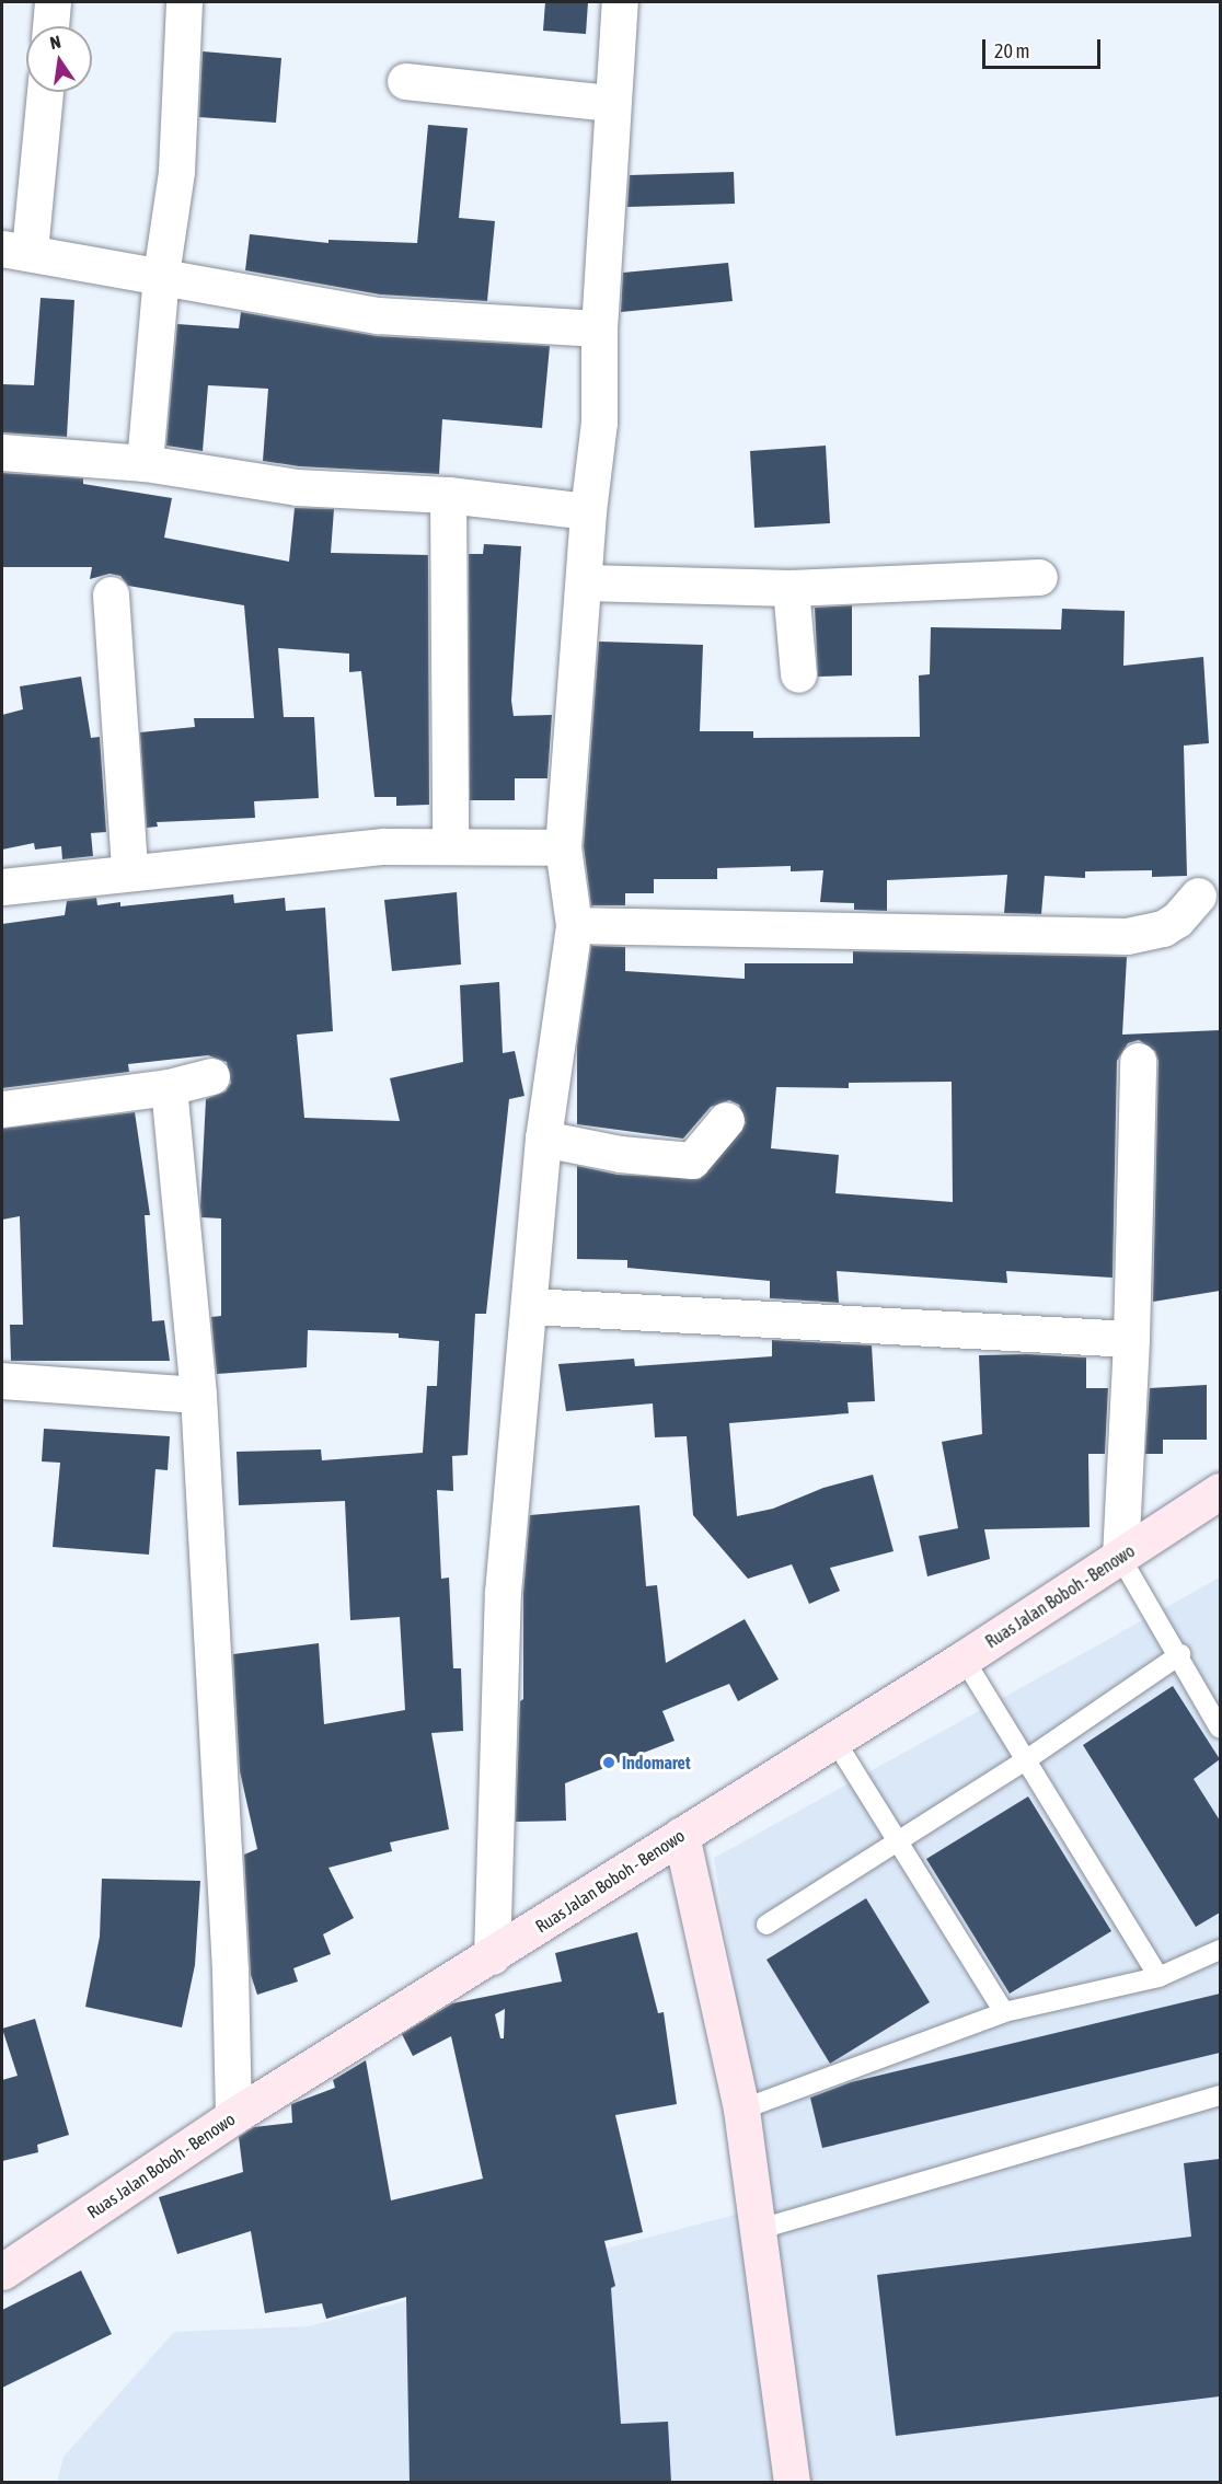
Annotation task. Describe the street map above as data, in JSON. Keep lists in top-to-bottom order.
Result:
{
  "streets": {
    "main road": ["Ruas Jalan Boboh - Benowo"]
  },
  "places": ["Indomaret"],
  "scale_bar": "20 m",
  "north": "top"
}
